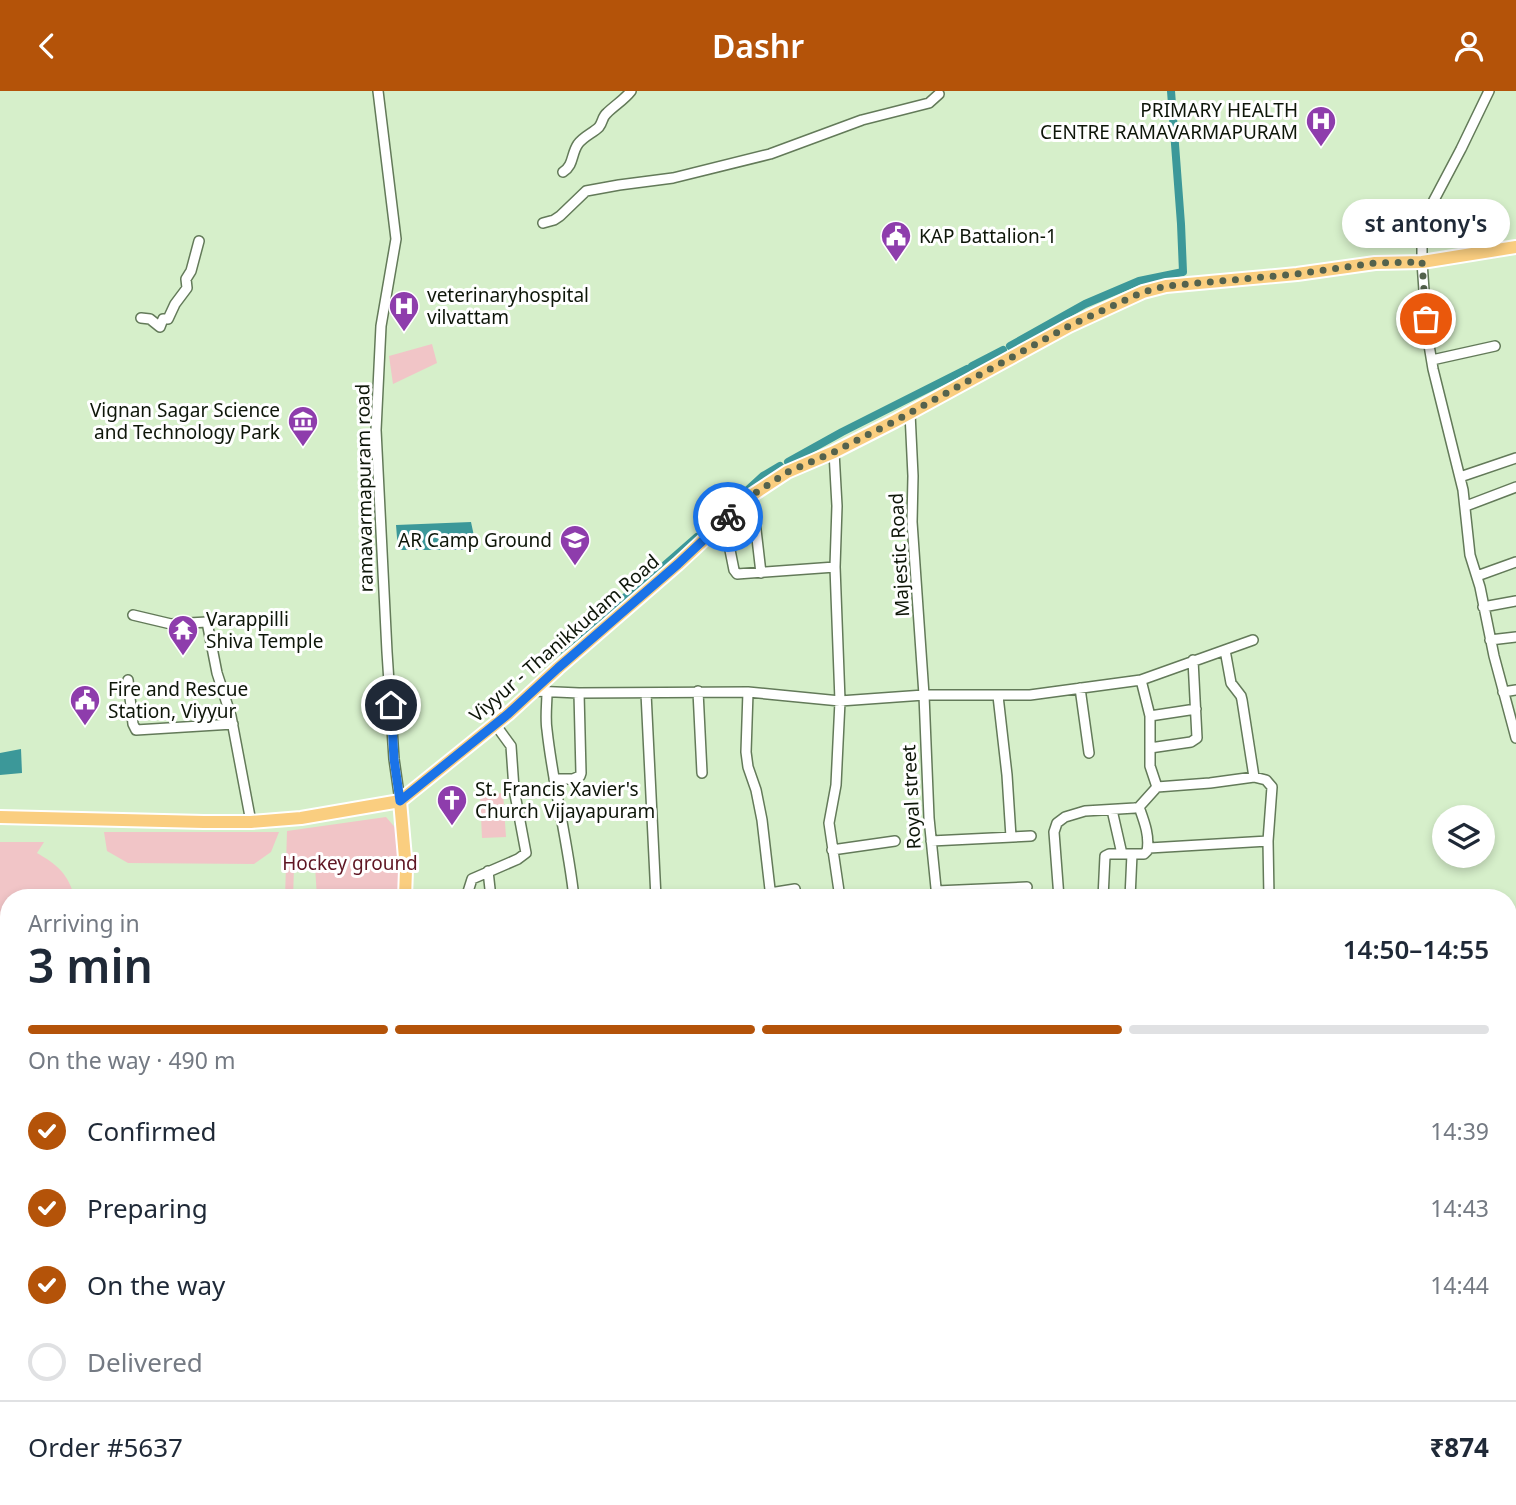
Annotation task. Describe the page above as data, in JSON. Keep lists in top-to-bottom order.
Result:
{
  "streets": {
    "main road": ["Viyyur - Thanikkudam Road"],
    "street": ["ramavarmapuram road", "Majestic Road", "Royal street"]
  },
  "crossings": [
    ["ramavarmapuram road", "Viyyur - Thanikkudam Road"],
    ["Majestic Road", "Viyyur - Thanikkudam Road"],
    ["Majestic Road", "Royal street"]
  ],
  "parks": ["Hockey ground"],
  "places": {
    "hospital": ["PRIMARY HEALTH CENTRE RAMAVARMAPURAM", "veterinaryhospital vilvattam"],
    "public building": ["KAP Battalion-1", "Fire and Rescue Station, Viyyur"],
    "other": ["st antony's"],
    "museum": ["Vignan Sagar Science and Technology Park"],
    "school or university": ["AR Camp Ground"],
    "temple": ["Varappilli Shiva Temple"],
    "church": ["St. Francis Xavier's Church Vijayapuram"]
  },
  "page": {
    "header": "Dashr",
    "bubble": "st antony's",
    "heading": ["3 min", "Arriving in", "14:50–14:55"],
    "panel": ["Order #5637", "₹874"],
    "bar": "On the way · 490 m",
    "list": [
      ["Confirmed", "14:39"],
      ["Preparing", "14:43"],
      ["On the way", "14:44"],
      "Delivered"
    ]
  }
}
